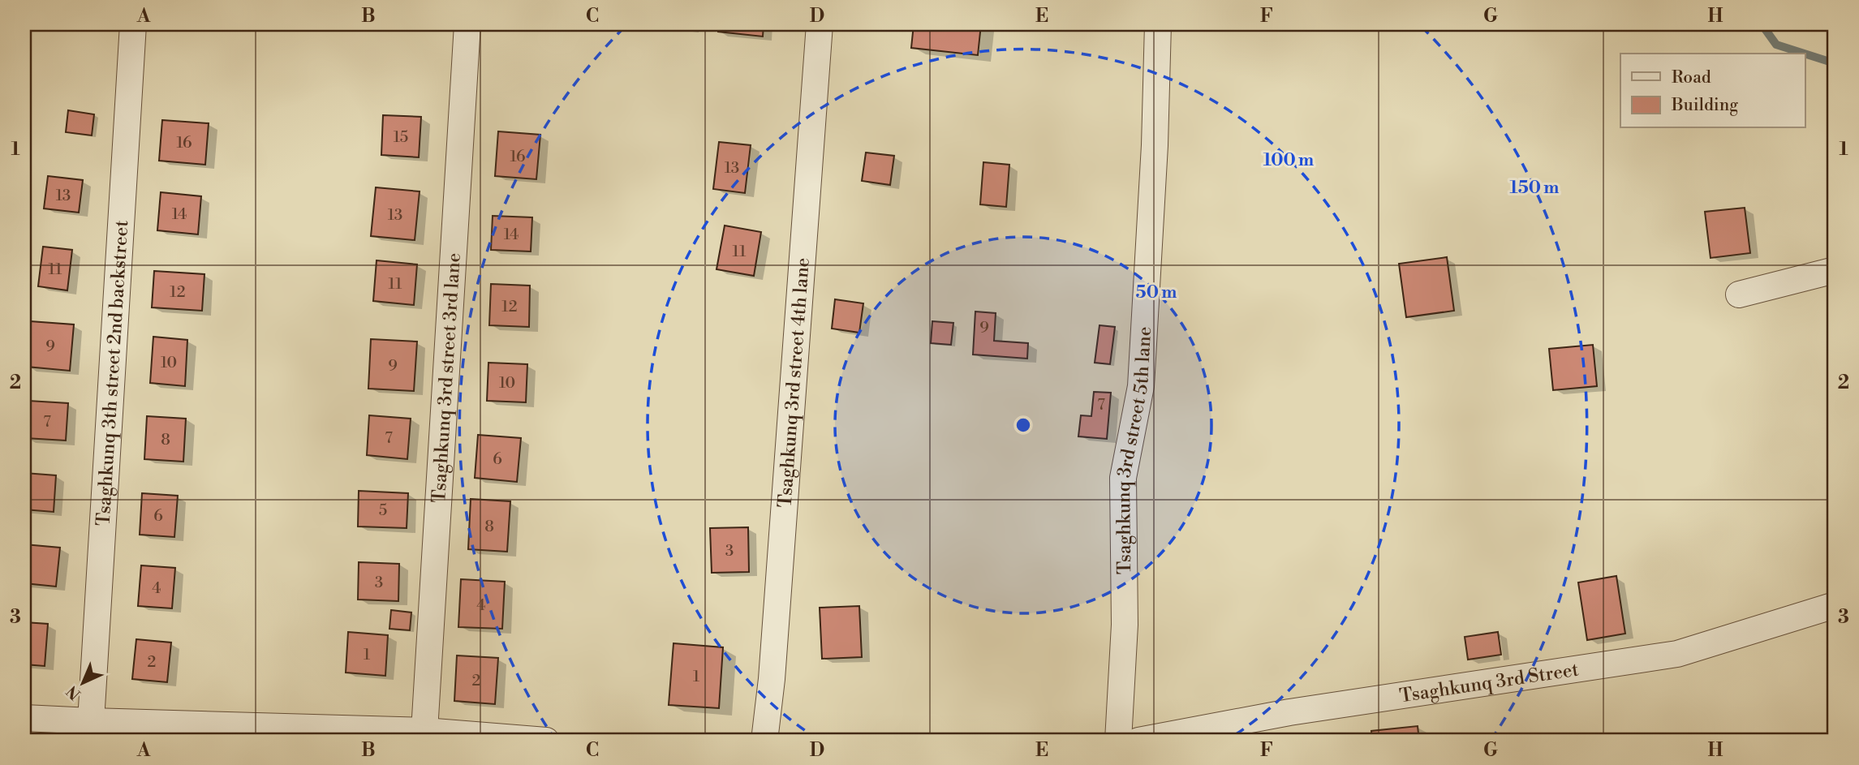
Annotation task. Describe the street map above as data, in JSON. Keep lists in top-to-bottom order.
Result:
{
  "streets": {
    "street": [
      "Tsaghkunq 3th street 2nd backstreet",
      "Tsaghkunq 3rd street 3rd lane",
      "Tsaghkunq 3rd street 4th lane",
      "Tsaghkunq 3rd street 5th lane",
      "Tsaghkunq 3rd Street"
    ]
  },
  "house_numbers": [
    "15",
    "16",
    "16",
    "13",
    "13",
    "14",
    "13",
    "14",
    "11",
    "11",
    "11",
    "12",
    "12",
    "9",
    "9",
    "10",
    "9",
    "10",
    "7",
    "7",
    "7",
    "8",
    "6",
    "5",
    "6",
    "8",
    "3",
    "3",
    "4",
    "4",
    "1",
    "2",
    "1",
    "2"
  ],
  "legend": ["Road", "Building"],
  "north": "bottom left",
  "grid": {
    "columns": [
      "A",
      "B",
      "C",
      "D",
      "E",
      "F",
      "G",
      "H"
    ],
    "rows": ["1", "2", "3"]
  },
  "rings": ["100 m", "150 m", "50 m"]
}
